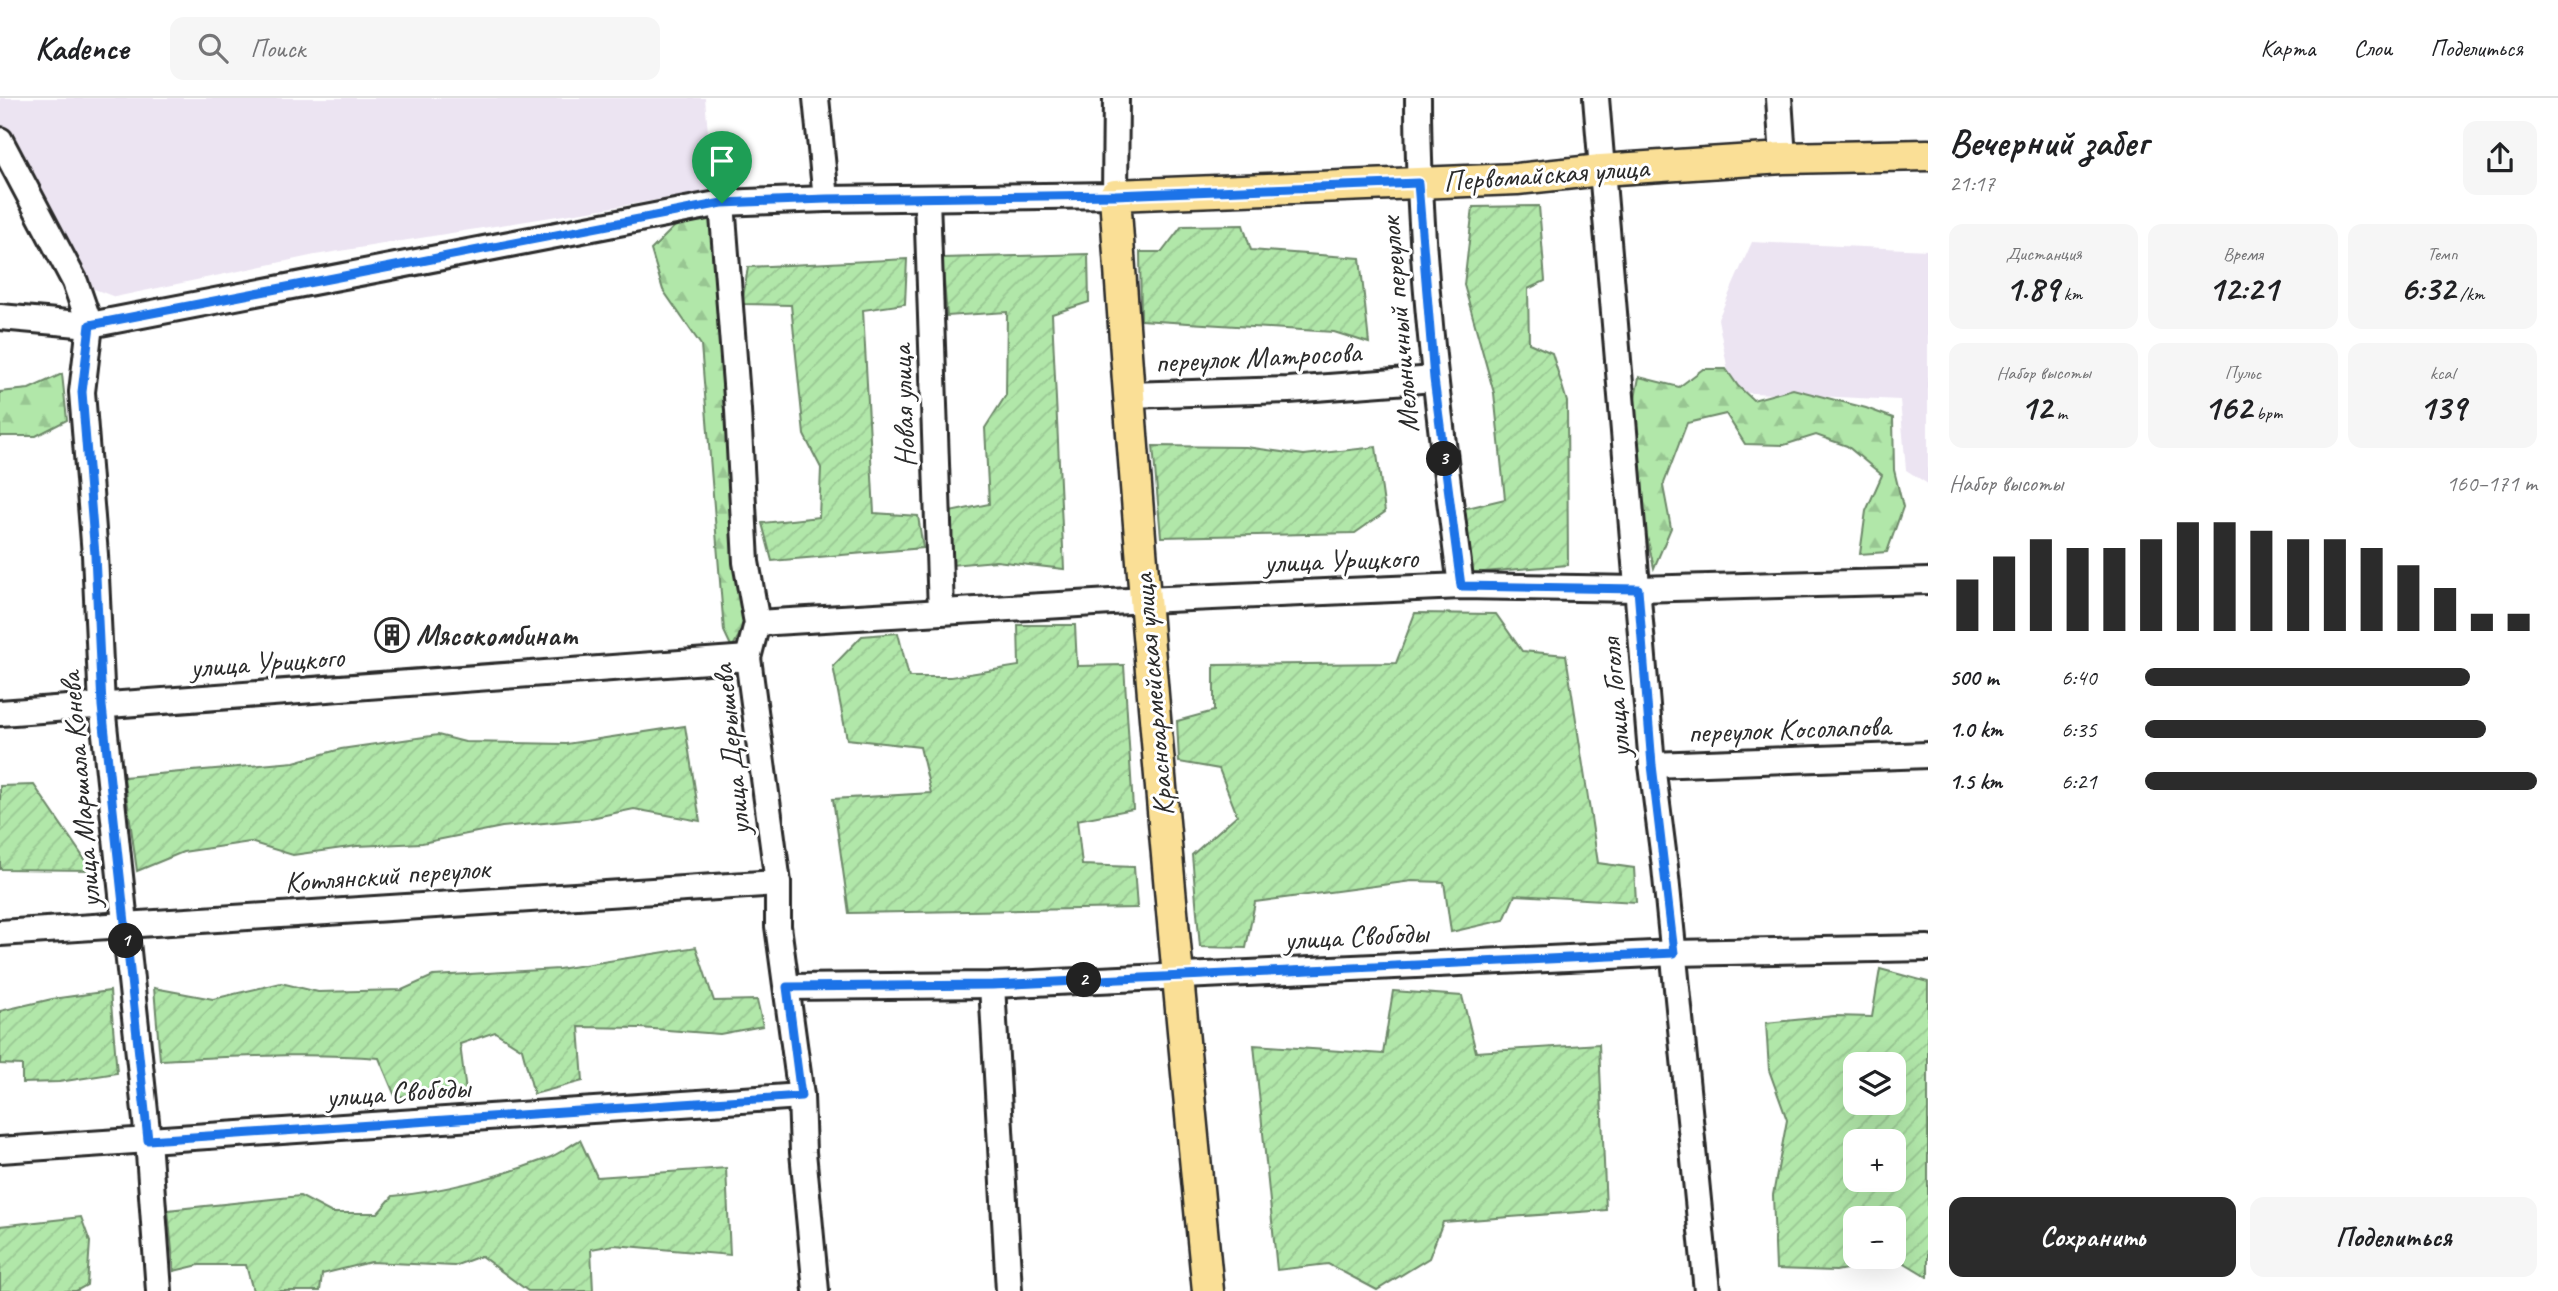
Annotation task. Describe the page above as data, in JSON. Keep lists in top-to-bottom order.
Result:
{
  "streets": {
    "main road": ["Первомайская улица", "Красноармейская улица"],
    "street": [
      "Мельничный переулок",
      "переулок Матросова",
      "Новая улица",
      "улица Урицкого",
      "улица Гоголя",
      "переулок Косолапова",
      "улица Дерышева",
      "улица Маршала Конева",
      "Котлянский переулок",
      "улица Свободы"
    ]
  },
  "crossings": [
    ["Первомайская улица", "Мельничный переулок"],
    ["Первомайская улица", "Новая улица"],
    ["Первомайская улица", "Красноармейская улица"],
    ["Первомайская улица", "улица Гоголя"],
    ["Первомайская улица", "улица Дерышева"],
    ["Первомайская улица", "улица Маршала Конева"],
    ["Мельничный переулок", "переулок Матросова"],
    ["Мельничный переулок", "улица Урицкого"],
    ["переулок Матросова", "Красноармейская улица"],
    ["Новая улица", "улица Урицкого"],
    ["улица Урицкого", "Красноармейская улица"],
    ["улица Урицкого", "улица Гоголя"],
    ["улица Урицкого", "улица Дерышева"],
    ["улица Урицкого", "улица Маршала Конева"],
    ["Красноармейская улица", "улица Свободы"],
    ["улица Гоголя", "переулок Косолапова"],
    ["улица Гоголя", "улица Свободы"],
    ["улица Дерышева", "Котлянский переулок"],
    ["улица Дерышева", "улица Свободы"],
    ["улица Маршала Конева", "Котлянский переулок"],
    ["улица Маршала Конева", "улица Свободы"]
  ],
  "places": {
    "building": ["Мясокомбинат"]
  },
  "page": {
    "header": "Kadence",
    "search": "Поиск",
    "nav": ["Карта", "Слои", "Поделиться"],
    "heading": ["Вечерний забег", "21:17"],
    "stats": [
      ["Дистанция", "1.89 km"],
      ["Время", "12:21"],
      ["Темп", "6:32 /km"],
      ["Набор высоты", "12 m"],
      ["Пульс", "162 bpm"],
      ["kcal", "139"]
    ],
    "pins": ["3", "1", "2"],
    "chart": ["Набор высоты", "160–171 m"],
    "list": [
      {
        "name": "500 m",
        "note": "6:40"
      },
      {
        "name": "1.0 km",
        "note": "6:35"
      },
      {
        "name": "1.5 km",
        "note": "6:21"
      }
    ],
    "map_buttons": ["+", "−"],
    "buttons": ["Сохранить", "Поделиться"]
  }
}
